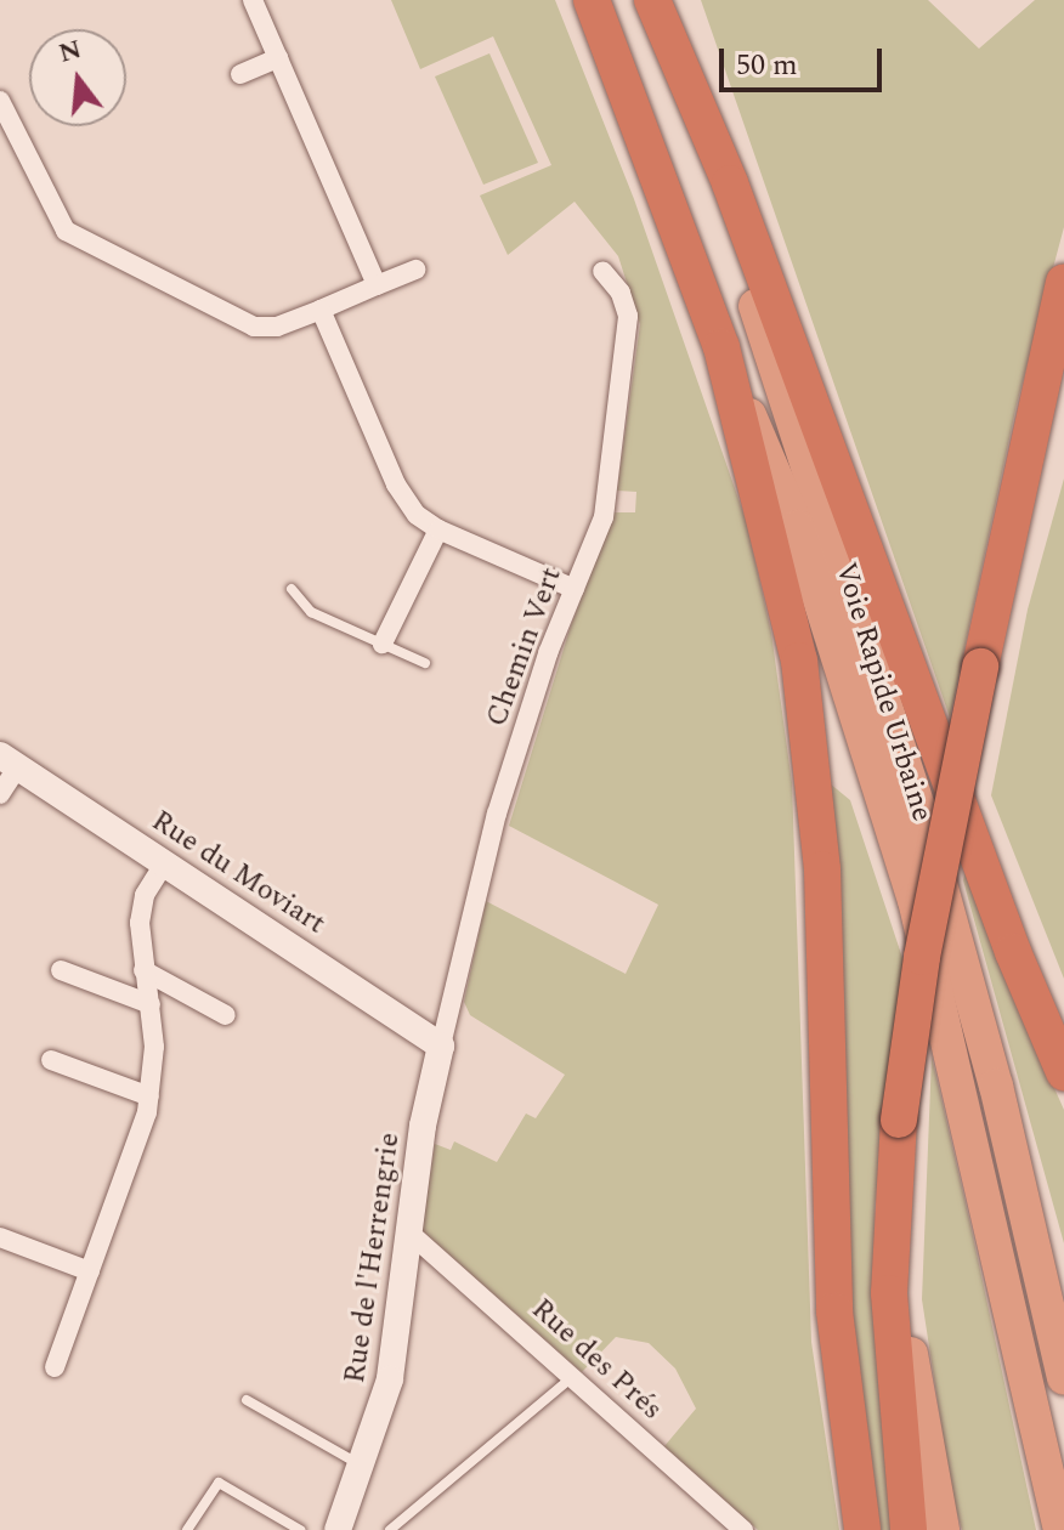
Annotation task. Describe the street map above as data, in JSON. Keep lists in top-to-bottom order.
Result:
{
  "streets": {
    "highway": ["Voie Rapide Urbaine"],
    "street": [
      "Chemin Vert",
      "Rue du Moviart",
      "Rue de l'Herrengrie",
      "Rue des Prés"
    ]
  },
  "crossings": [
    ["Chemin Vert", "Rue du Moviart"],
    ["Chemin Vert", "Rue de l'Herrengrie"],
    ["Rue du Moviart", "Rue de l'Herrengrie"],
    ["Rue de l'Herrengrie", "Rue des Prés"]
  ],
  "scale_bar": "50 m",
  "north": "top"
}
